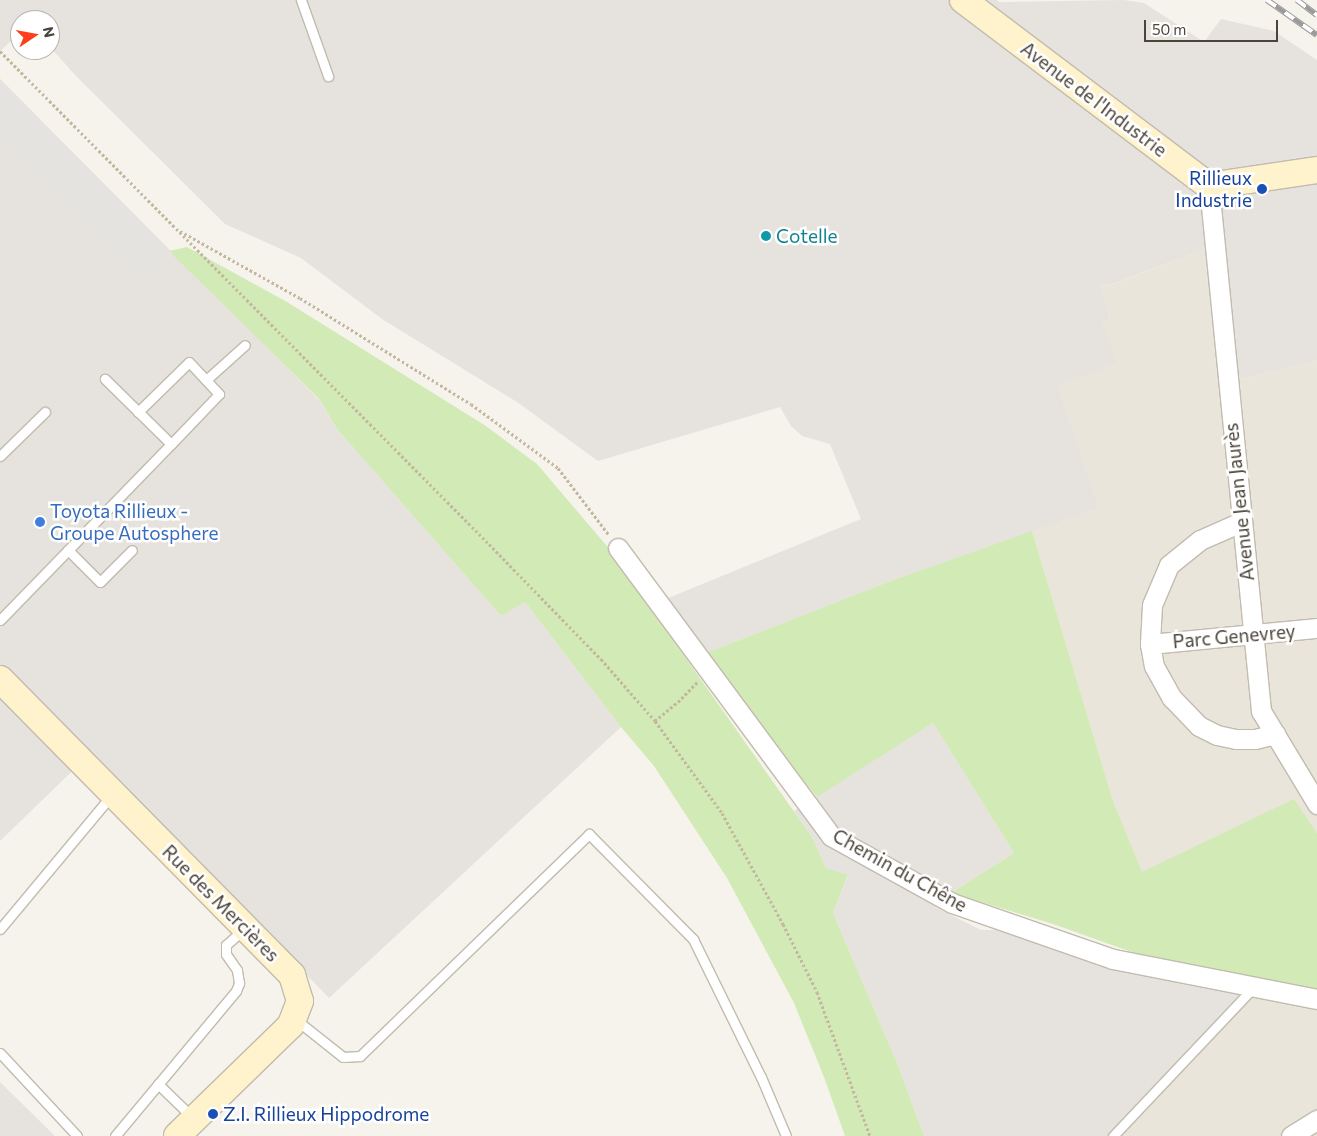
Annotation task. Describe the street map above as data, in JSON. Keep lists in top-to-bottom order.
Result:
{
  "streets": {
    "street": [
      "Avenue de l'Industrie",
      "Avenue Jean Jaurès",
      "Parc Genevrey",
      "Chemin du Chêne",
      "Rue des Mercières"
    ]
  },
  "crossings": [
    ["Avenue de l'Industrie", "Avenue Jean Jaurès"],
    ["Avenue Jean Jaurès", "Parc Genevrey"]
  ],
  "places": [
    "Rillieux Industrie",
    "Cotelle",
    "Toyota Rillieux - Groupe Autosphere",
    "Z.I. Rillieux Hippodrome"
  ],
  "scale_bar": "50 m",
  "north": "right"
}
